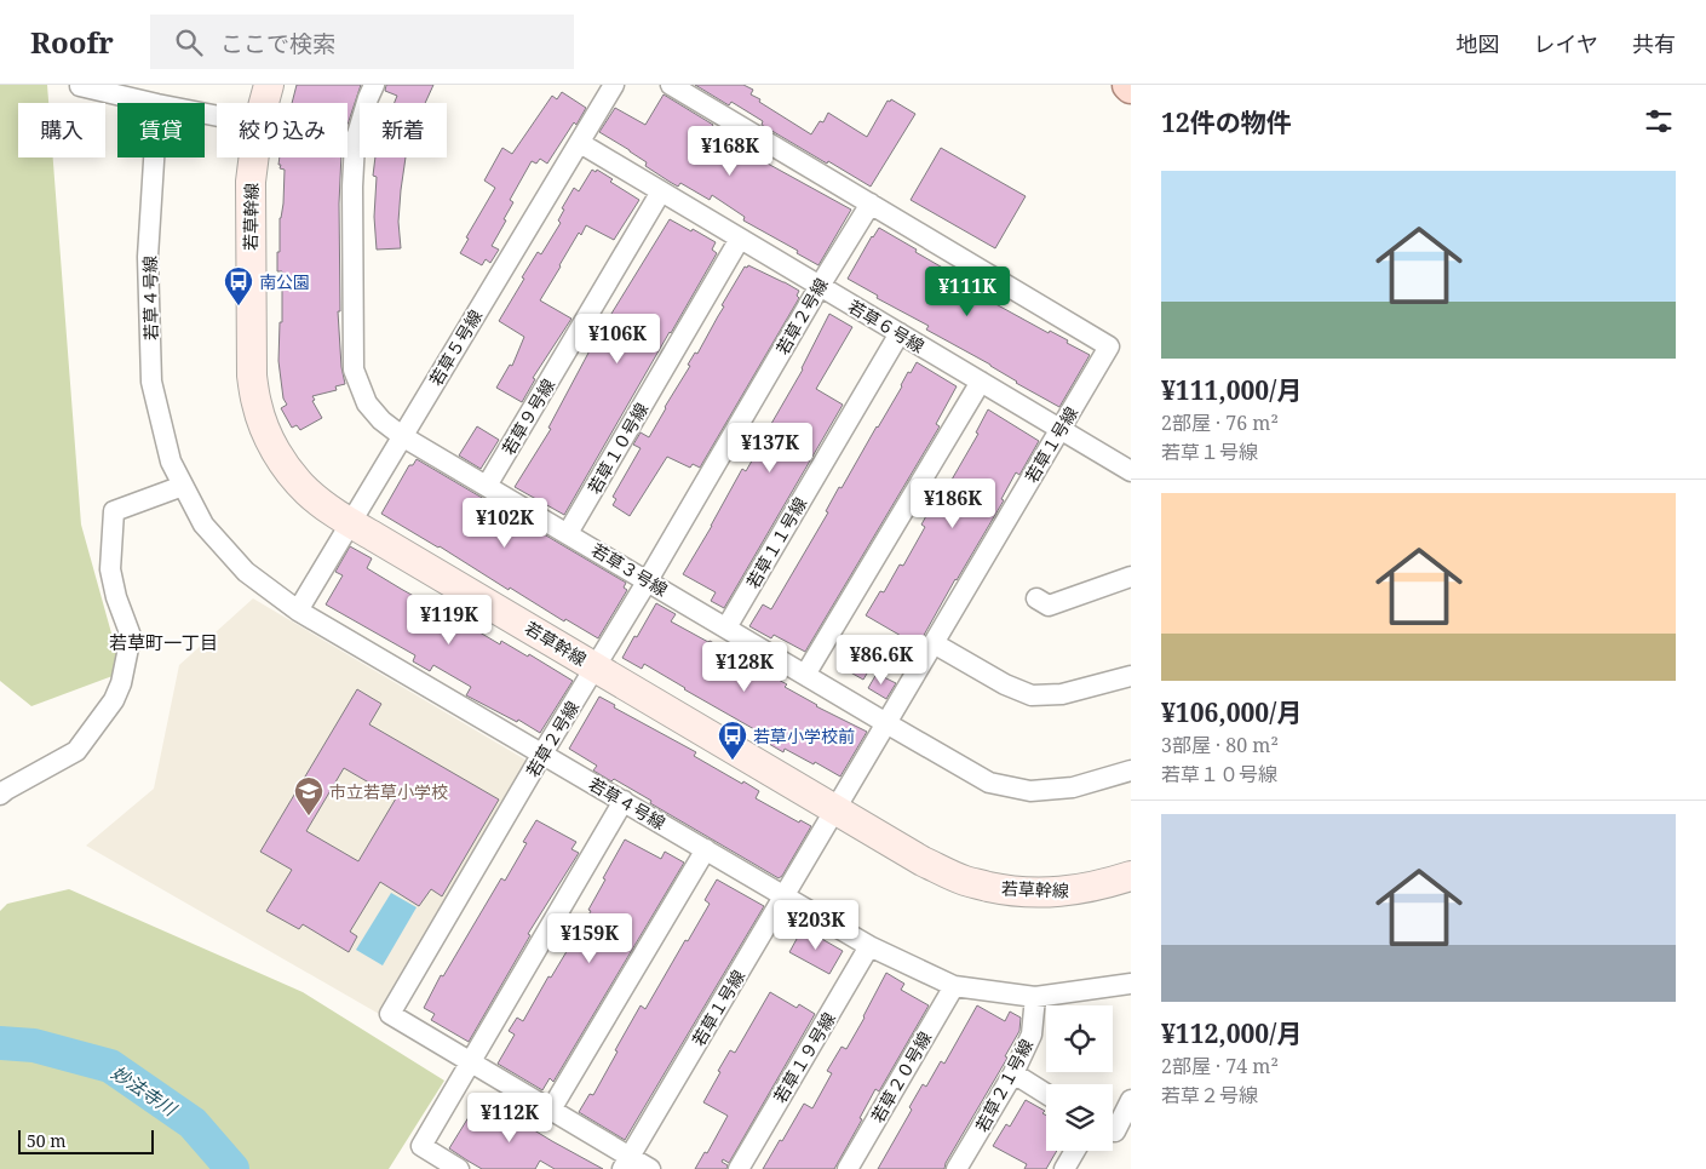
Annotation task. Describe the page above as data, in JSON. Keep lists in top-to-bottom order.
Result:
{
  "streets": {
    "street": [
      "若草幹線",
      "若草４号線",
      "若草２号線",
      "若草６号線",
      "若草５号線",
      "若草９号線",
      "若草１号線",
      "若草１０号線",
      "若草１１号線",
      "若草３号線",
      "若草１９号線",
      "若草２０号線",
      "若草２１号線"
    ]
  },
  "crossings": [
    ["若草幹線", "若草２号線"],
    ["若草幹線", "若草５号線"],
    ["若草幹線", "若草１号線"],
    ["若草４号線", "若草２号線"],
    ["若草４号線", "若草５号線"],
    ["若草４号線", "若草１号線"],
    ["若草４号線", "若草１９号線"],
    ["若草４号線", "若草２０号線"],
    ["若草４号線", "若草２１号線"],
    ["若草２号線", "若草６号線"],
    ["若草２号線", "若草１号線"],
    ["若草２号線", "若草３号線"],
    ["若草６号線", "若草５号線"],
    ["若草６号線", "若草９号線"],
    ["若草６号線", "若草１号線"],
    ["若草６号線", "若草１０号線"],
    ["若草６号線", "若草１１号線"],
    ["若草５号線", "若草３号線"],
    ["若草９号線", "若草３号線"],
    ["若草１号線", "若草３号線"],
    ["若草１０号線", "若草３号線"],
    ["若草１１号線", "若草３号線"]
  ],
  "districts": ["若草町一丁目"],
  "water": ["妙法寺川"],
  "places": {
    "bus stop": ["南公園", "若草小学校前"],
    "school or university": ["市立若草小学校"]
  },
  "scale_bar": "50 m",
  "page": {
    "header": "Roofr",
    "search": "ここで検索",
    "nav": ["地図", "レイヤ", "共有"],
    "heading": "12件の物件",
    "chip": [
      "購入",
      "賃貸",
      "絞り込み",
      "新着"
    ],
    "price": [
      "¥168K",
      "¥111K",
      "¥106K",
      "¥137K",
      "¥186K",
      "¥102K",
      "¥119K",
      "¥86.6K",
      "¥128K",
      "¥203K",
      "¥159K",
      "¥112K"
    ],
    "list": [
      {
        "name": "¥111,000/月",
        "note": "2部屋 · 76 m² · 若草１号線"
      },
      {
        "name": "¥106,000/月",
        "note": "3部屋 · 80 m² · 若草１０号線"
      },
      {
        "name": "¥112,000/月",
        "note": "2部屋 · 74 m² · 若草２号線"
      }
    ],
    "scale": "50 m"
  }
}
